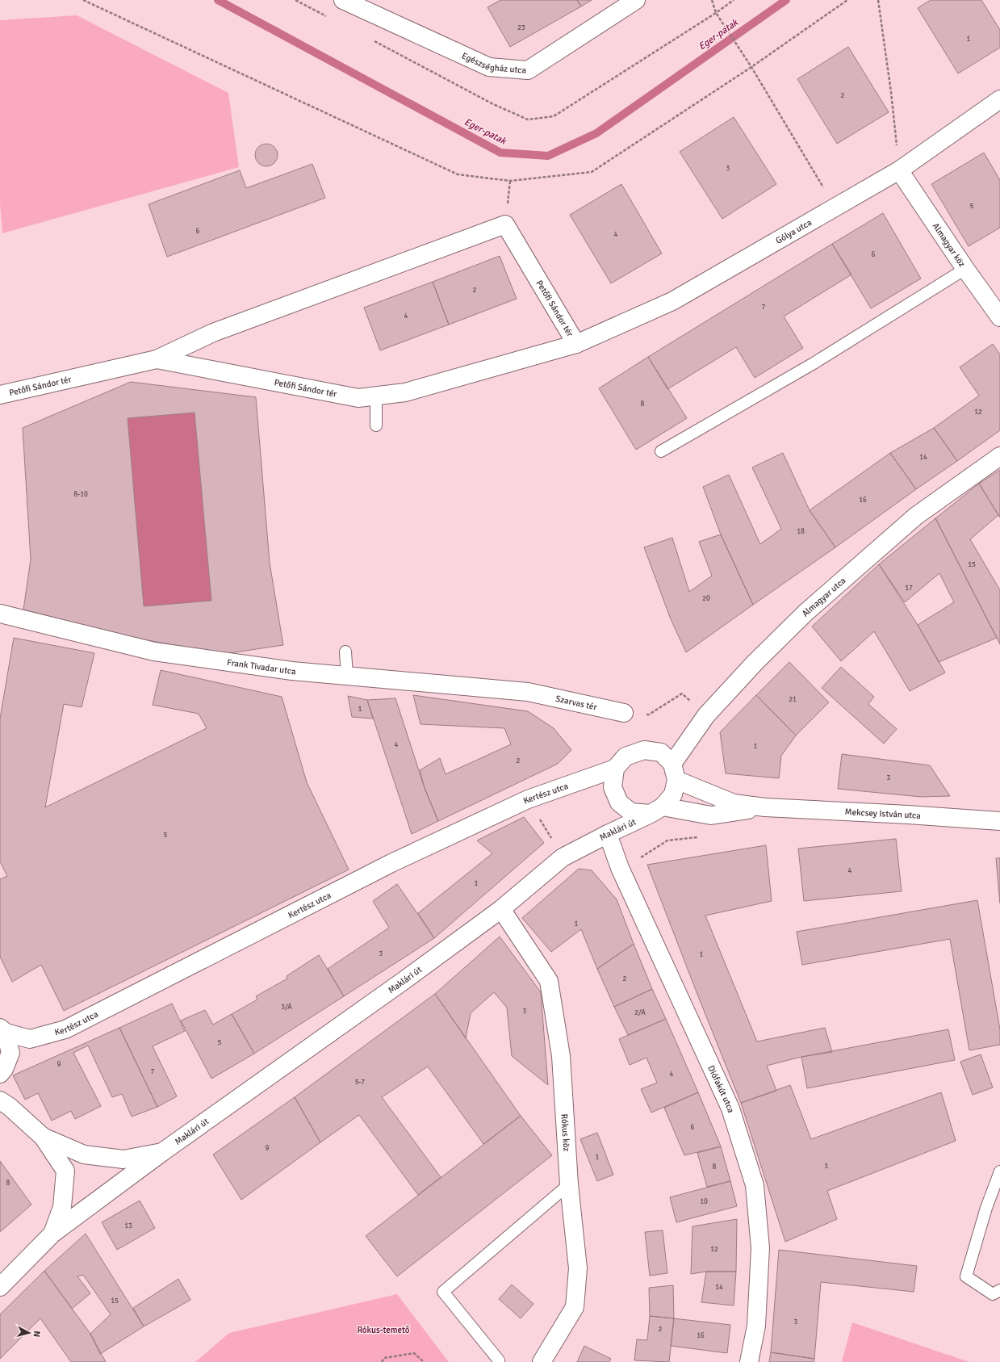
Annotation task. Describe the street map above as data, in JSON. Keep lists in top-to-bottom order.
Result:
{
  "streets": {
    "street": [
      "Egészségház utca",
      "Gólya utca",
      "Almagyar köz",
      "Petőfi Sándor tér",
      "Almagyar utca",
      "Frank Tivadar utca",
      "Szarvas tér",
      "Kertész utca",
      "Mekcsey István utca",
      "Maklári út",
      "Diófakút utca",
      "Rókus köz"
    ]
  },
  "crossings": [
    ["Gólya utca", "Almagyar köz"],
    ["Gólya utca", "Petőfi Sándor tér"],
    ["Almagyar utca", "Kertész utca"],
    ["Almagyar utca", "Mekcsey István utca"],
    ["Almagyar utca", "Maklári út"],
    ["Frank Tivadar utca", "Szarvas tér"],
    ["Kertész utca", "Mekcsey István utca"],
    ["Kertész utca", "Maklári út"],
    ["Mekcsey István utca", "Maklári út"],
    ["Maklári út", "Diófakút utca"],
    ["Maklári út", "Rókus köz"]
  ],
  "water": ["Eger-patak"],
  "parks": ["Rókus-temető"],
  "house_numbers": [
    "23",
    "1",
    "2",
    "3",
    "5",
    "6",
    "4",
    "6",
    "2",
    "7",
    "4",
    "8",
    "12",
    "14",
    "8-10",
    "16",
    "18",
    "15",
    "17",
    "20",
    "21",
    "1",
    "4",
    "1",
    "2",
    "3",
    "5",
    "4",
    "1",
    "1",
    "3",
    "1",
    "2",
    "3/A",
    "3",
    "2/A",
    "5",
    "9",
    "7",
    "4",
    "5-7",
    "6",
    "9",
    "1",
    "1",
    "8",
    "8",
    "10",
    "13",
    "12",
    "14",
    "15",
    "3",
    "2",
    "16"
  ],
  "north": "right"
}
